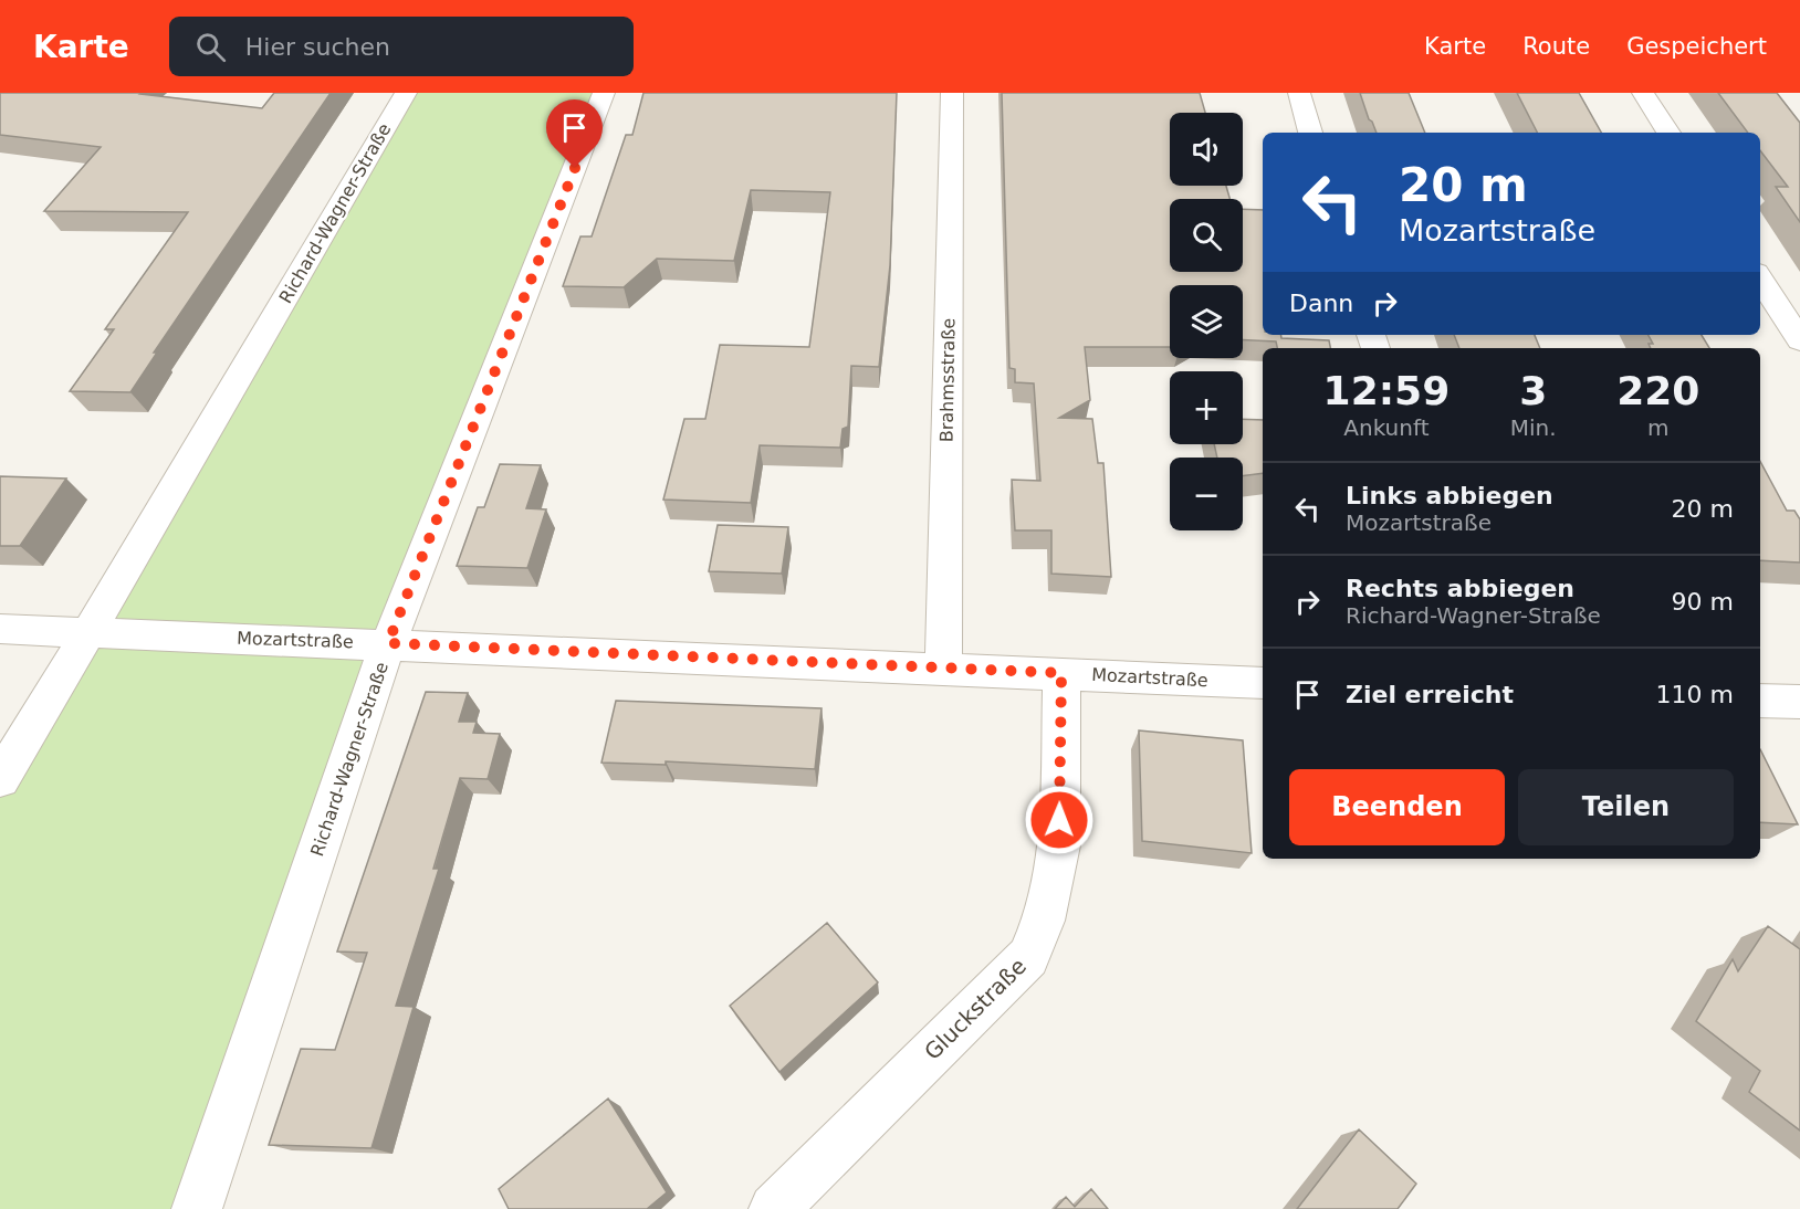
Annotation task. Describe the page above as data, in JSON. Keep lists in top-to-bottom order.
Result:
{
  "streets": {
    "street": [
      "Richard-Wagner-Straße",
      "Brahmsstraße",
      "Mozartstraße",
      "Gluckstraße"
    ]
  },
  "crossings": [
    ["Richard-Wagner-Straße", "Mozartstraße"],
    ["Brahmsstraße", "Mozartstraße"],
    ["Mozartstraße", "Gluckstraße"]
  ],
  "page": {
    "header": "Karte",
    "search": "Hier suchen",
    "nav": ["Karte", "Route", "Gespeichert"],
    "map_buttons": ["+", "−"],
    "turn": ["20 m", "Mozartstraße"],
    "then": "Dann",
    "eta": [
      "12:59",
      "Ankunft",
      "3",
      "Min.",
      "220",
      "m"
    ],
    "list": [
      {
        "name": "Links abbiegen",
        "note": "Mozartstraße",
        "value": "20 m"
      },
      {
        "name": "Rechts abbiegen",
        "note": "Richard-Wagner-Straße",
        "value": "90 m"
      },
      {
        "name": "Ziel erreicht",
        "value": "110 m"
      }
    ],
    "buttons": ["Beenden", "Teilen"]
  }
}
